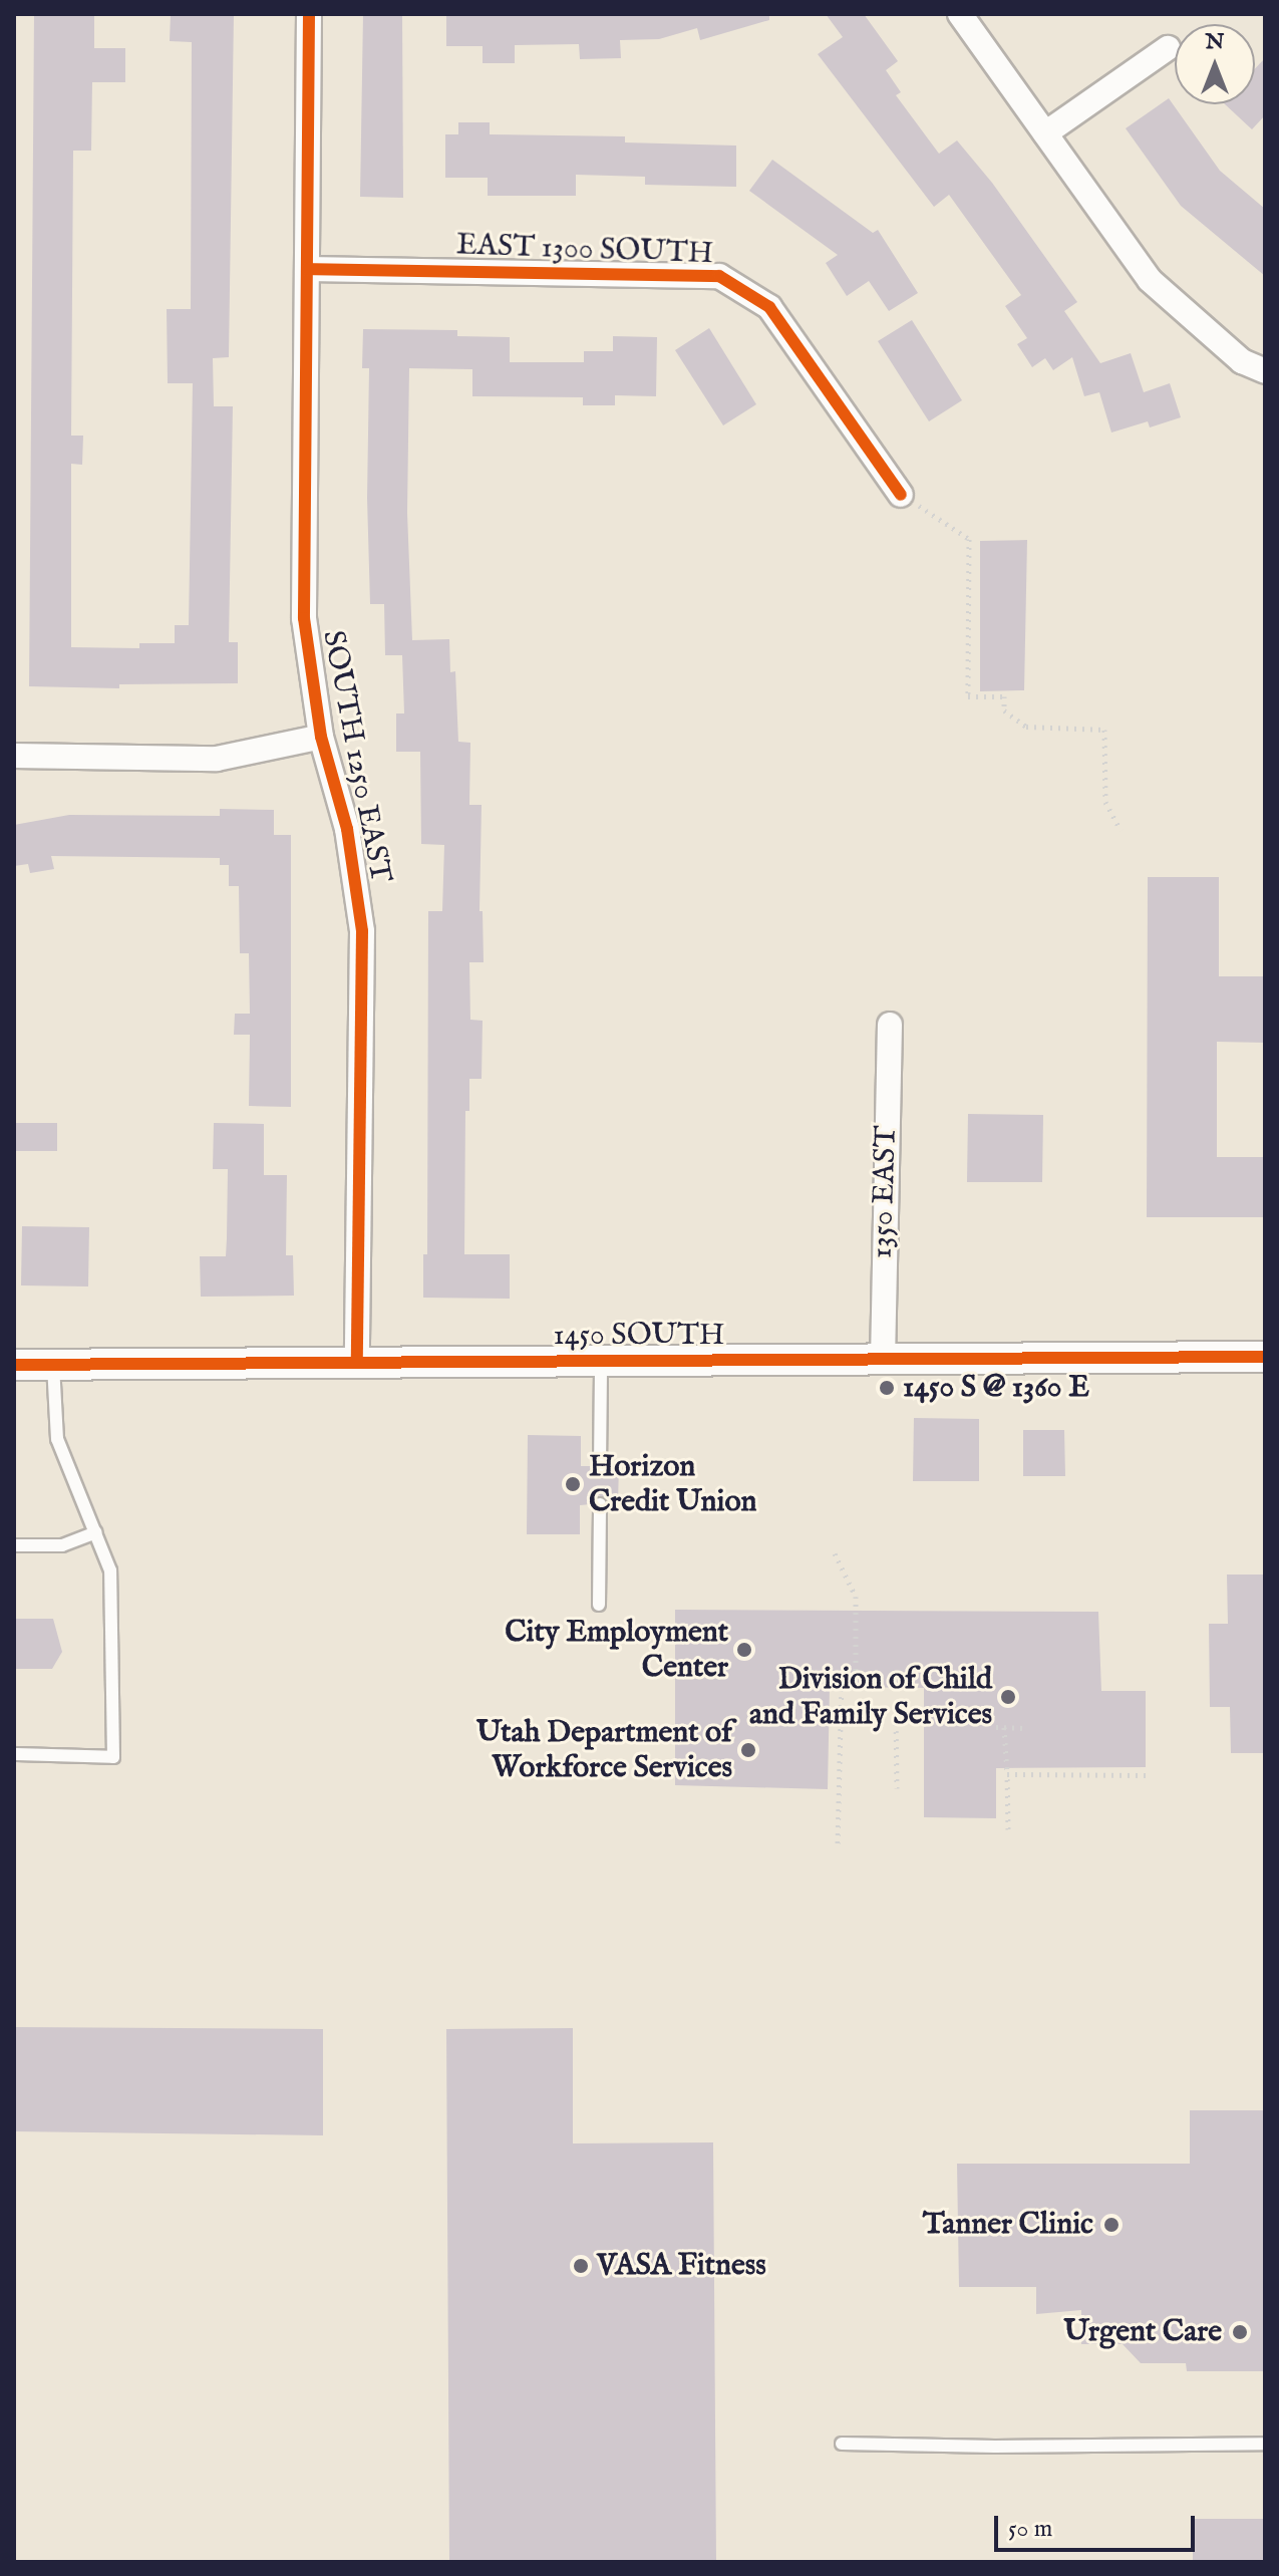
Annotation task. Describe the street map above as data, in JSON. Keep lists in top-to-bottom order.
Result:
{
  "streets": {
    "street": [
      "EAST 1300 SOUTH",
      "SOUTH 1250 EAST",
      "1350 EAST",
      "1450 SOUTH"
    ]
  },
  "crossings": [
    ["EAST 1300 SOUTH", "SOUTH 1250 EAST"],
    ["SOUTH 1250 EAST", "1450 SOUTH"],
    ["1350 EAST", "1450 SOUTH"]
  ],
  "places": [
    "1450 S @ 1360 E",
    "Horizon Credit Union",
    "City Employment Center",
    "Division of Child and Family Services",
    "Utah Department of Workforce Services",
    "Tanner Clinic",
    "VASA Fitness",
    "Urgent Care"
  ],
  "scale_bar": "50 m",
  "north": "top"
}
